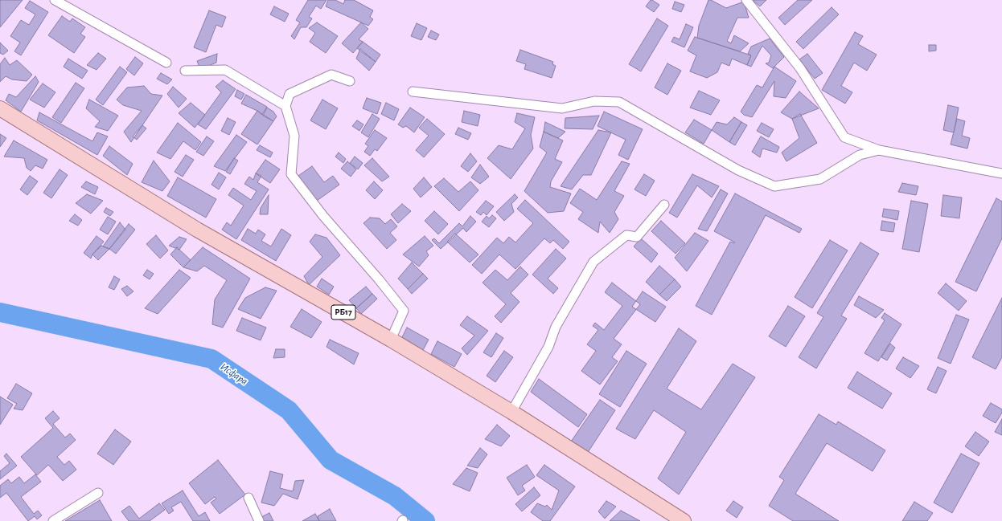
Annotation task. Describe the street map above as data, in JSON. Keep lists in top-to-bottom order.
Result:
{
  "streets": {
    "main road": ["РБ17"]
  },
  "water": ["Исфара"]
}
